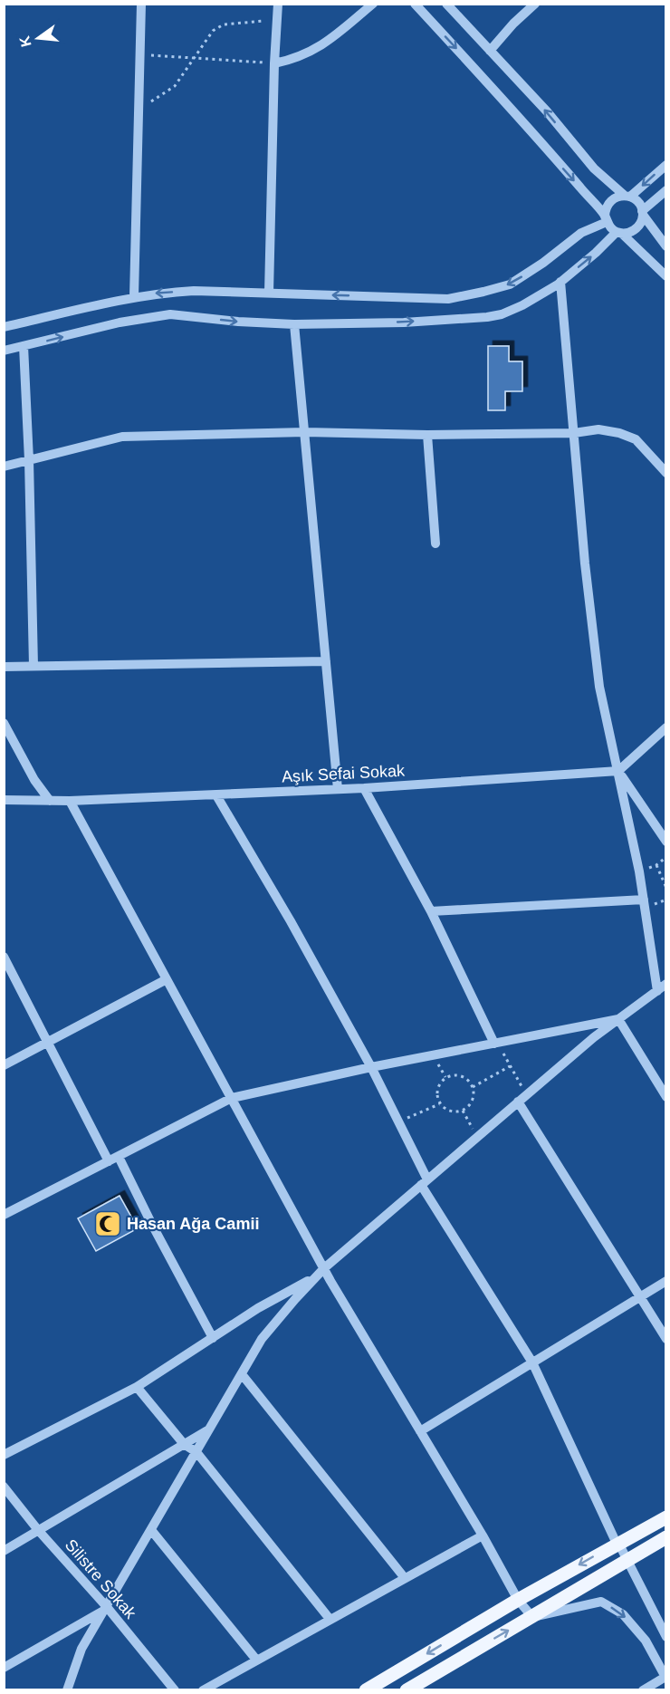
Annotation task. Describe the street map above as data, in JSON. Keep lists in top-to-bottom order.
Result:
{
  "streets": {
    "street": ["Aşık Sefai Sokak", "Silistre Sokak"]
  },
  "places": {
    "mosque": ["Hasan Ağa Camii"]
  },
  "north": "left"
}
